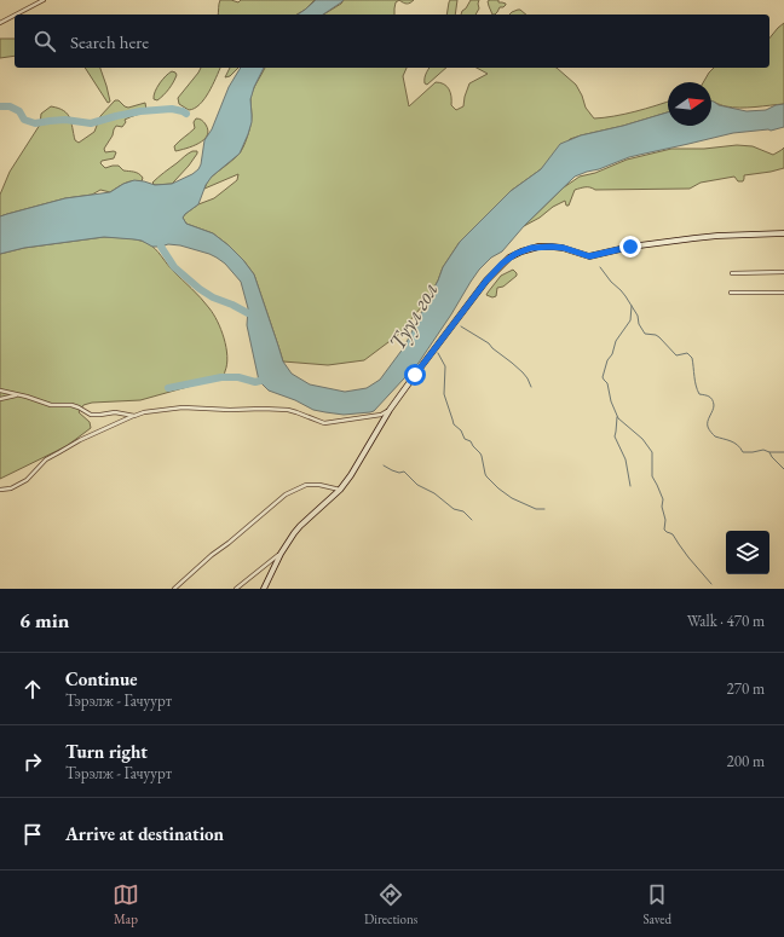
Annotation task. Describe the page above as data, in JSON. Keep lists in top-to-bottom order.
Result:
{
  "water": ["Туул гол"],
  "north": "right",
  "page": {
    "search": "Search here",
    "heading": ["6 min", "Walk · 470 m"],
    "list": [
      ["Continue", "Тэрэлж - Гачуурт", "270 m"],
      ["Turn right", "Тэрэлж - Гачуурт", "200 m"],
      "Arrive at destination"
    ],
    "nav": ["Map", "Directions", "Saved"]
  }
}
